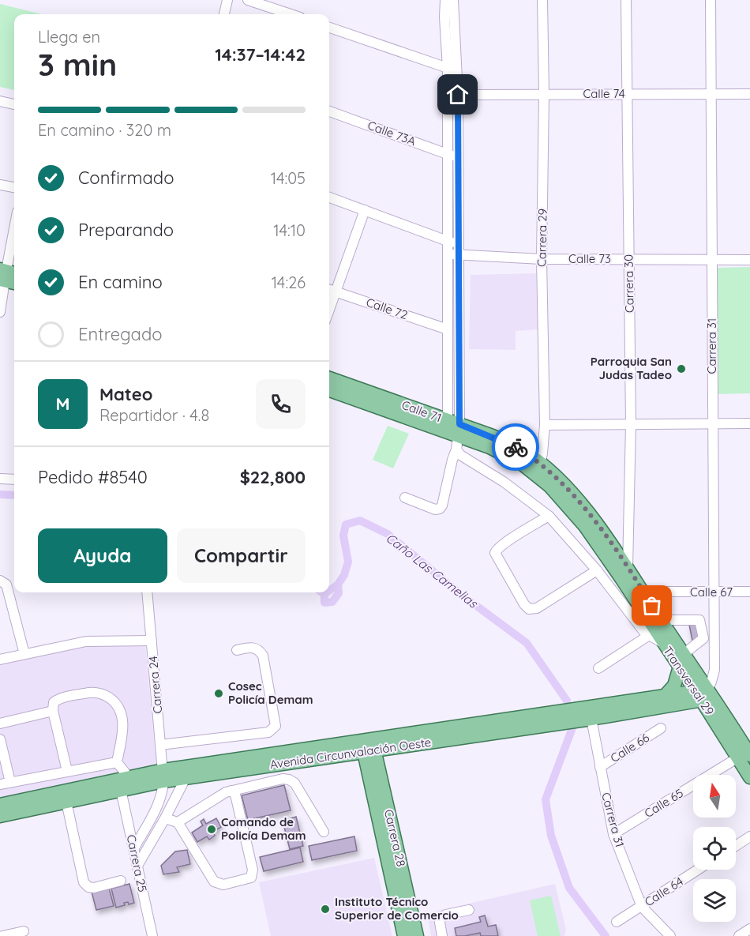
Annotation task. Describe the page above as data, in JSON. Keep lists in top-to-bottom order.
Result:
{
  "streets": {
    "main road": [
      "Calle 71",
      "Transversal 29",
      "Avenida Circunvalación Oeste",
      "Carrera 28"
    ],
    "street": [
      "Calle 74",
      "Calle 73A",
      "Carrera 29",
      "Calle 73",
      "Carrera 30",
      "Calle 72",
      "Carrera 31",
      "Calle 67",
      "Carrera 24",
      "Calle 66",
      "Calle 65",
      "Carrera 25",
      "Calle 64"
    ]
  },
  "crossings": [
    ["Calle 74", "Carrera 29"],
    ["Calle 74", "Carrera 30"],
    ["Calle 74", "Carrera 31"],
    ["Carrera 29", "Calle 73"],
    ["Carrera 29", "Calle 71"],
    ["Carrera 29", "Transversal 29"],
    ["Calle 73", "Carrera 30"],
    ["Calle 73", "Carrera 31"],
    ["Carrera 30", "Transversal 29"],
    ["Carrera 31", "Calle 67"],
    ["Carrera 31", "Transversal 29"],
    ["Carrera 31", "Calle 66"],
    ["Carrera 31", "Avenida Circunvalación Oeste"],
    ["Carrera 31", "Calle 65"],
    ["Carrera 31", "Calle 64"],
    ["Calle 71", "Transversal 29"],
    ["Calle 67", "Transversal 29"],
    ["Transversal 29", "Avenida Circunvalación Oeste"],
    ["Transversal 29", "Calle 65"],
    ["Carrera 24", "Avenida Circunvalación Oeste"],
    ["Avenida Circunvalación Oeste", "Carrera 28"],
    ["Avenida Circunvalación Oeste", "Carrera 25"]
  ],
  "water": ["Caño Las Camelias"],
  "places": [
    "Parroquia San Judas Tadeo",
    "Cosec Policía Demam",
    "Comando de Policía Demam",
    "Instituto Técnico Superior de Comercio"
  ],
  "north": "top",
  "page": {
    "heading": ["3 min", "Llega en", "14:37–14:42"],
    "panel": [
      "Mateo",
      "Repartidor · 4.8",
      "Pedido #8540",
      "$22,800"
    ],
    "bar": "En camino · 320 m",
    "list": [
      ["Confirmado", "14:05"],
      ["Preparando", "14:10"],
      ["En camino", "14:26"],
      "Entregado"
    ],
    "round": "M",
    "buttons": ["Ayuda", "Compartir"]
  }
}
